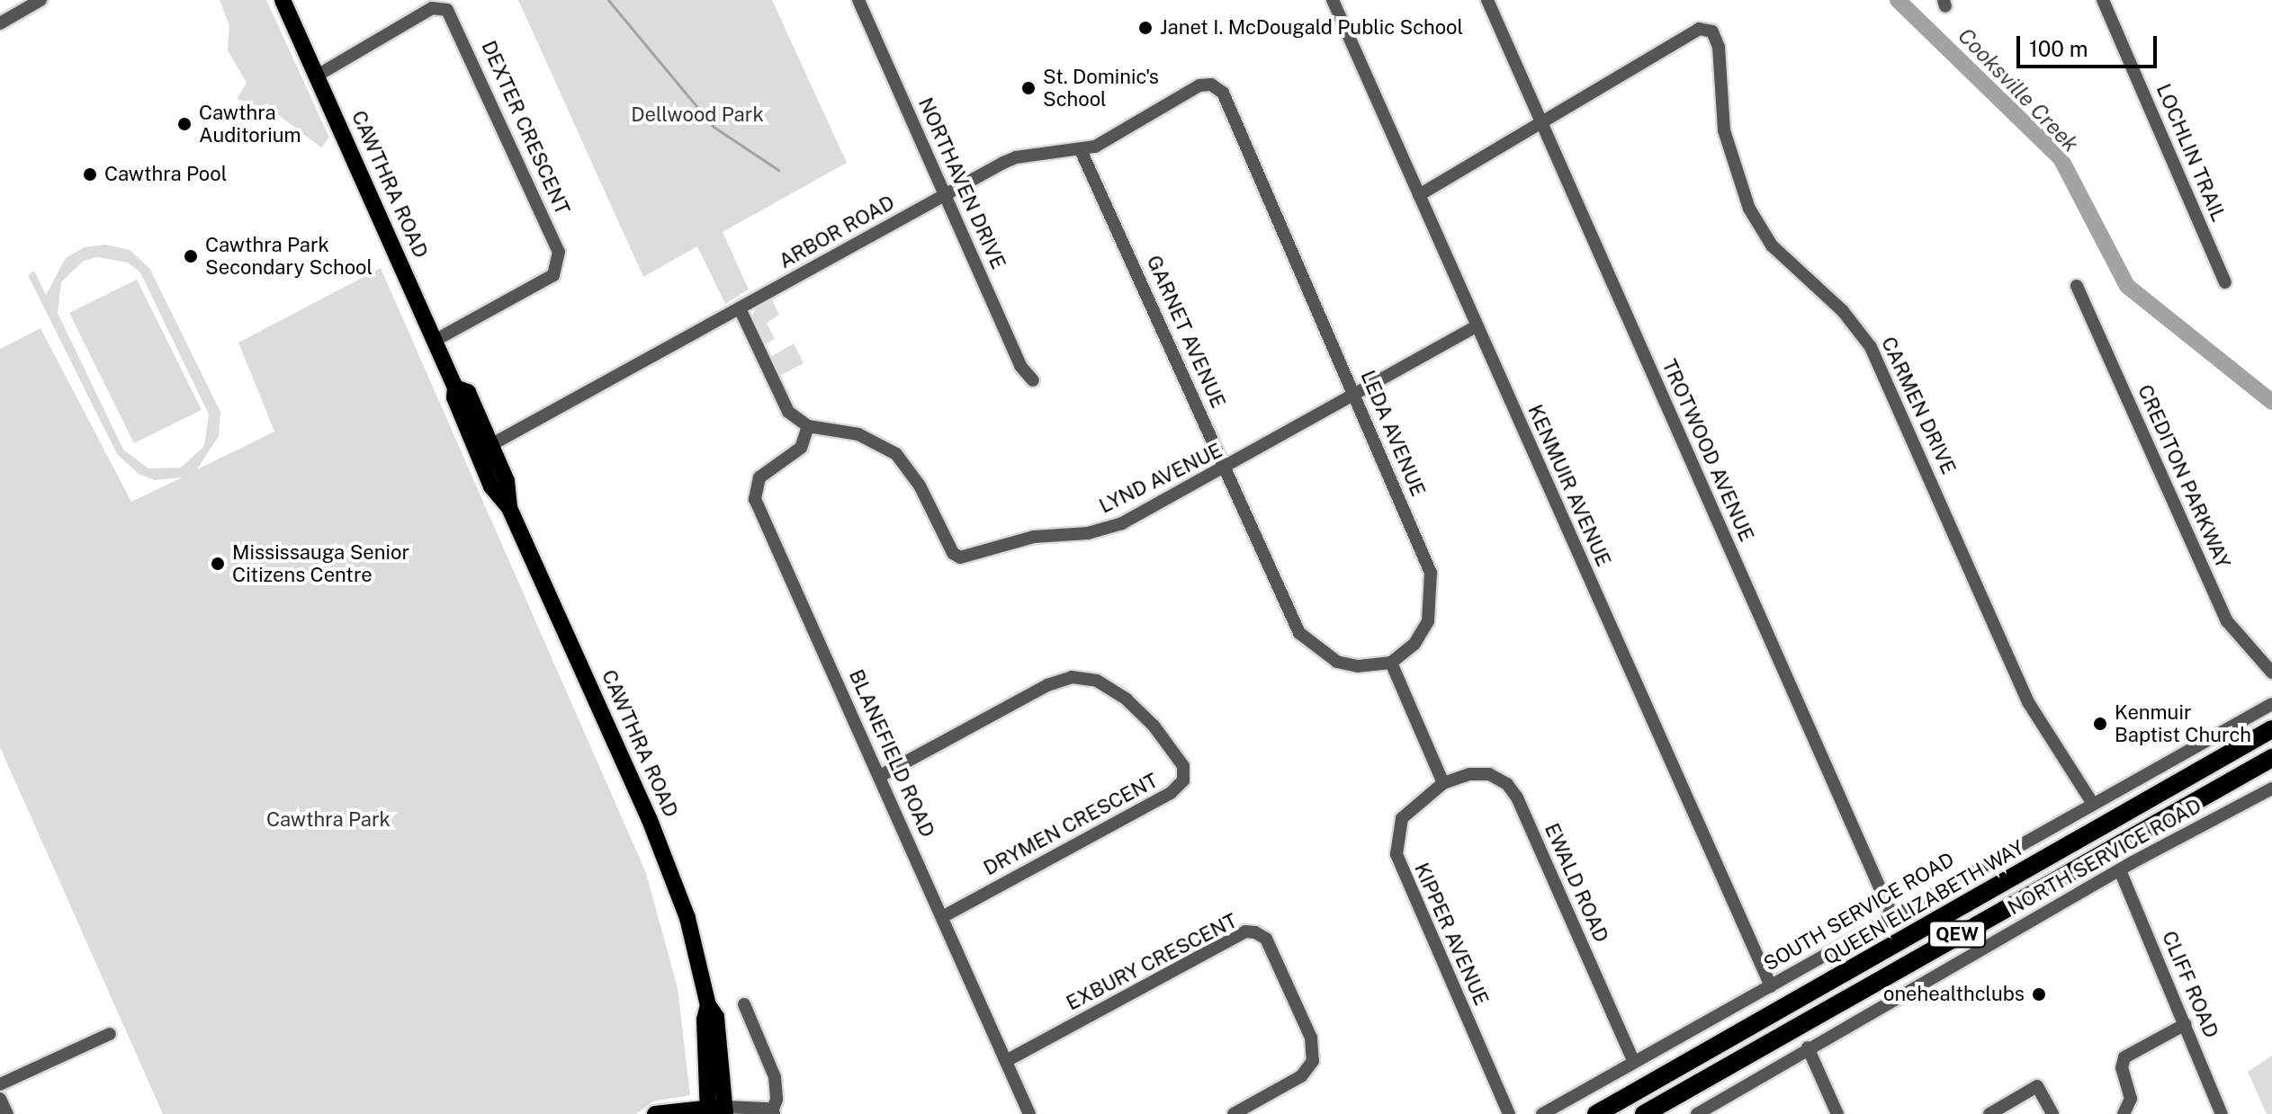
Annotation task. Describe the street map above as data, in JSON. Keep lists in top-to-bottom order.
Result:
{
  "streets": {
    "highway": ["QUEEN ELIZABETH WAY", "QEW"],
    "main road": ["CAWTHRA ROAD"],
    "street": [
      "DEXTER CRESCENT",
      "LOCHLIN TRAIL",
      "NORTHAVEN DRIVE",
      "ARBOR ROAD",
      "GARNET AVENUE",
      "CARMEN DRIVE",
      "LEDA AVENUE",
      "TROTWOOD AVENUE",
      "CREDITON PARKWAY",
      "LYND AVENUE",
      "KENMUIR AVENUE",
      "BLANEFIELD ROAD",
      "DRYMEN CRESCENT",
      "NORTH SERVICE ROAD",
      "EWALD ROAD",
      "SOUTH SERVICE ROAD",
      "KIPPER AVENUE",
      "EXBURY CRESCENT",
      "CLIFF ROAD"
    ]
  },
  "crossings": [
    ["DEXTER CRESCENT", "CAWTHRA ROAD"],
    ["NORTHAVEN DRIVE", "ARBOR ROAD"],
    ["CAWTHRA ROAD", "ARBOR ROAD"],
    ["ARBOR ROAD", "GARNET AVENUE"],
    ["ARBOR ROAD", "LEDA AVENUE"],
    ["GARNET AVENUE", "LEDA AVENUE"],
    ["GARNET AVENUE", "LYND AVENUE"],
    ["CARMEN DRIVE", "TROTWOOD AVENUE"],
    ["CARMEN DRIVE", "KENMUIR AVENUE"],
    ["CARMEN DRIVE", "SOUTH SERVICE ROAD"],
    ["LEDA AVENUE", "LYND AVENUE"],
    ["TROTWOOD AVENUE", "SOUTH SERVICE ROAD"],
    ["LYND AVENUE", "KENMUIR AVENUE"],
    ["LYND AVENUE", "BLANEFIELD ROAD"],
    ["KENMUIR AVENUE", "SOUTH SERVICE ROAD"],
    ["BLANEFIELD ROAD", "DRYMEN CRESCENT"],
    ["BLANEFIELD ROAD", "EXBURY CRESCENT"],
    ["NORTH SERVICE ROAD", "CLIFF ROAD"],
    ["EWALD ROAD", "SOUTH SERVICE ROAD"],
    ["EWALD ROAD", "KIPPER AVENUE"]
  ],
  "water": ["Cooksville Creek"],
  "parks": ["Dellwood Park", "Cawthra Park"],
  "places": [
    "Janet I. McDougald Public School",
    "St. Dominic's School",
    "Cawthra Auditorium",
    "Cawthra Pool",
    "Cawthra Park Secondary School",
    "Mississauga Senior Citizens Centre",
    "Kenmuir Baptist Church",
    "onehealthclubs"
  ],
  "scale_bar": "100 m"
}
